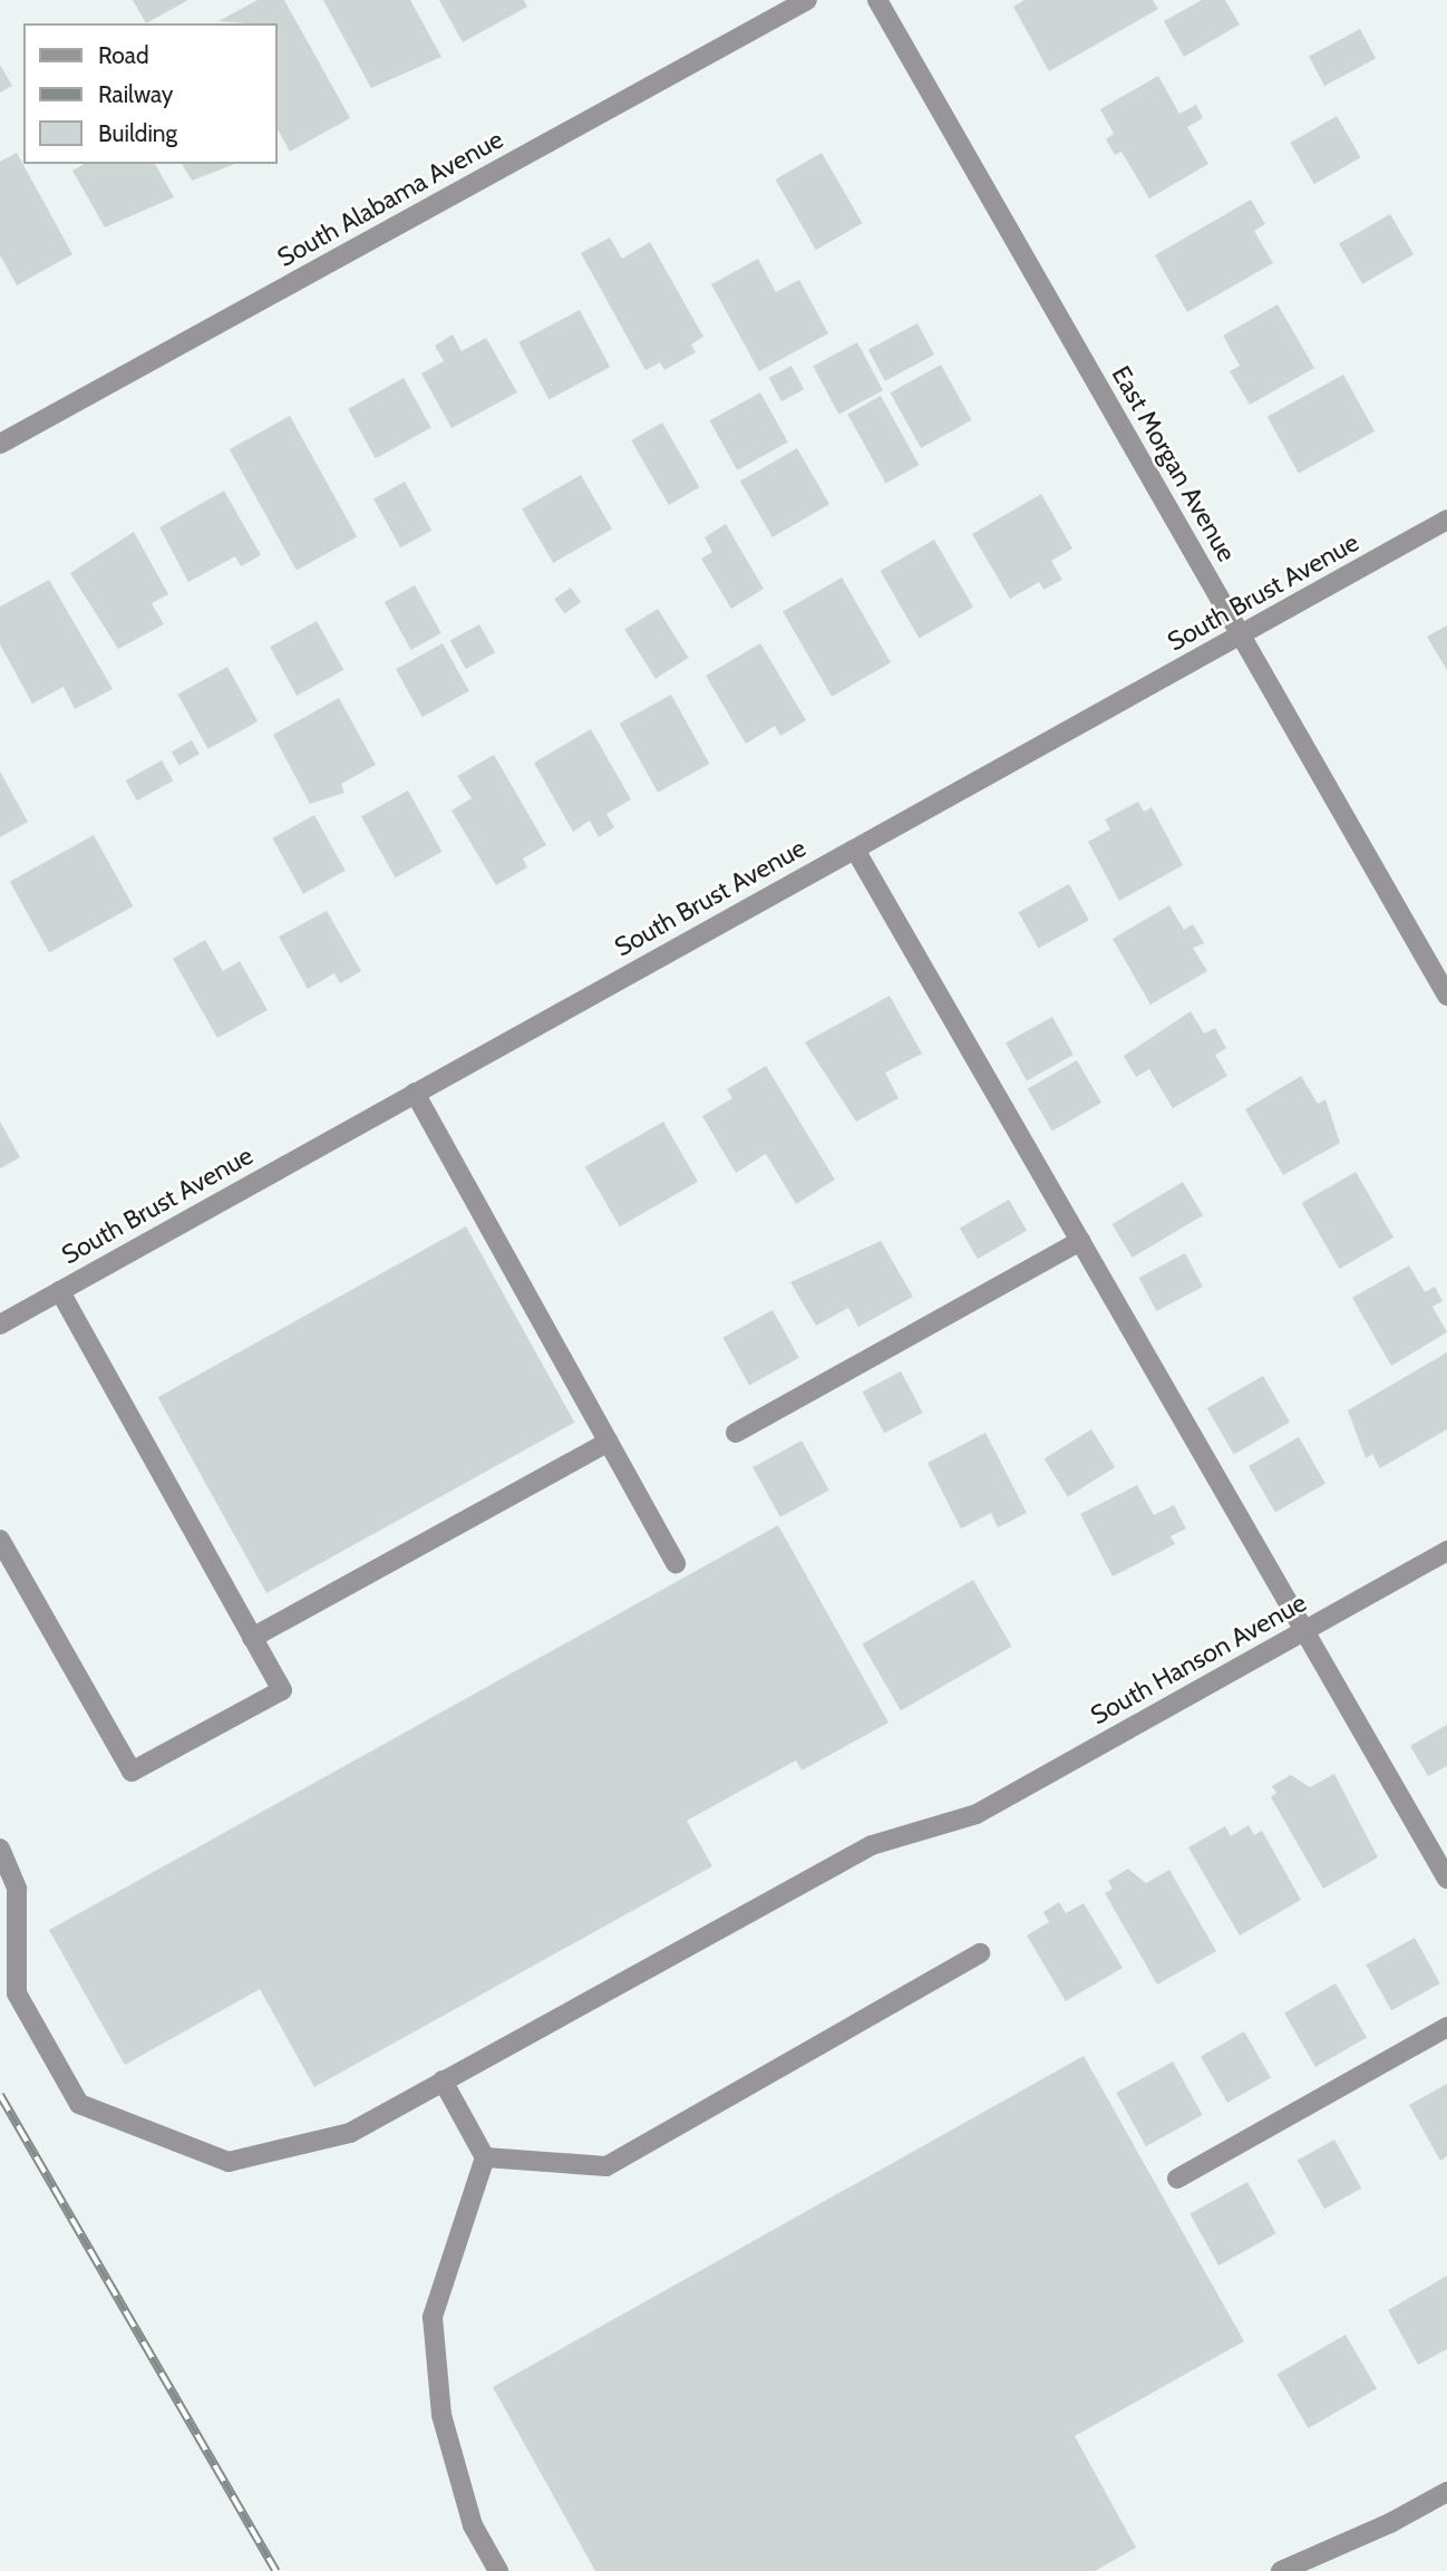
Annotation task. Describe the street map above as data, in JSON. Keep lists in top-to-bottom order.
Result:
{
  "streets": {
    "street": [
      "South Alabama Avenue",
      "East Morgan Avenue",
      "South Brust Avenue",
      "South Hanson Avenue"
    ]
  },
  "crossings": [
    ["East Morgan Avenue", "South Brust Avenue"]
  ],
  "legend": ["Road", "Railway", "Building"]
}
